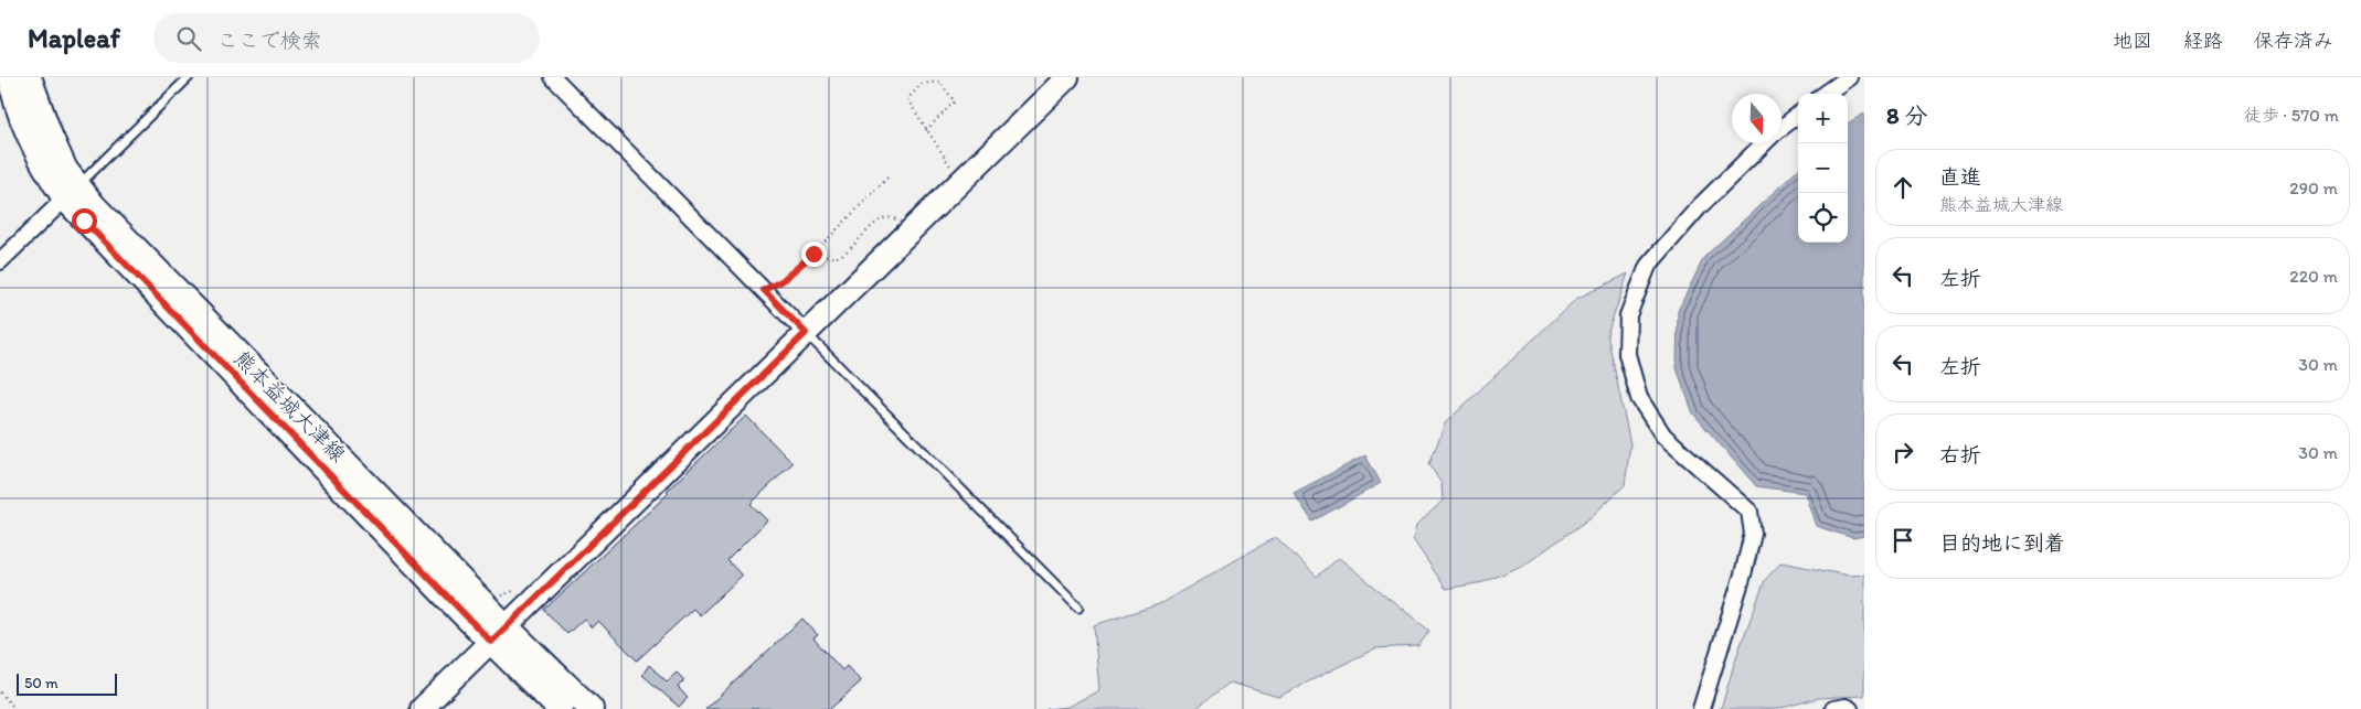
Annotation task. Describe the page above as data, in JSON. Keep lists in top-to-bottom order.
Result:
{
  "streets": {
    "main road": ["熊本益城大津線"]
  },
  "scale_bar": "50 m",
  "north": "bottom",
  "page": {
    "header": "Mapleaf",
    "search": "ここで検索",
    "nav": ["地図", "経路", "保存済み"],
    "heading": ["8 分", "徒歩 · 570 m"],
    "map_buttons": ["+", "−"],
    "list": [
      ["直進", "熊本益城大津線", "290 m"],
      ["左折", "220 m"],
      ["左折", "30 m"],
      ["右折", "30 m"],
      "目的地に到着"
    ],
    "scale": "50 m"
  }
}
